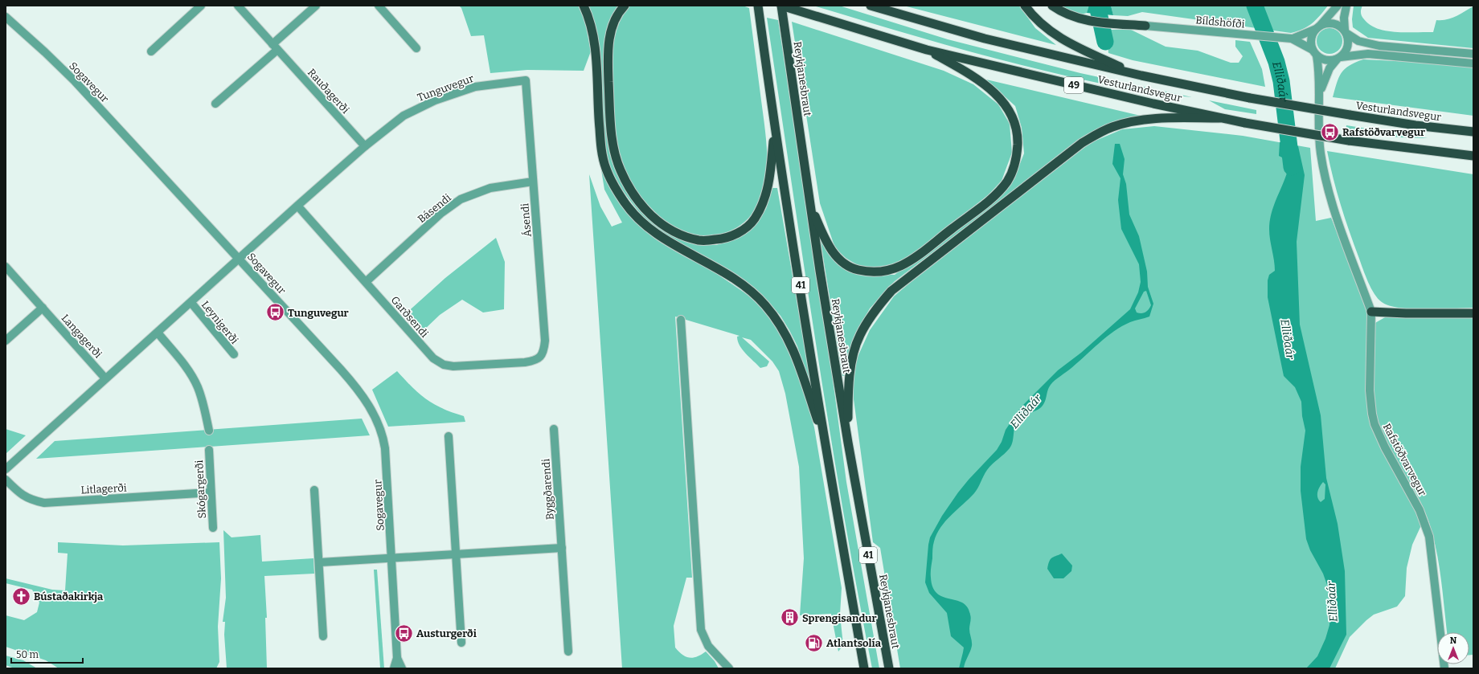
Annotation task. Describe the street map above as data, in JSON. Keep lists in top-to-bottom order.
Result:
{
  "streets": {
    "highway": [
      "Reykjanesbraut",
      "49",
      "Vesturlandsvegur",
      "41"
    ],
    "street": [
      "Bíldshöfði",
      "Sogavegur",
      "Tunguvegur",
      "Rauðagerði",
      "Básendi",
      "Ásendi",
      "Garðsendi",
      "Leynigerði",
      "Langagerði",
      "Rafstöðvarvegur",
      "Litlagerði",
      "Skógargerði",
      "Byggðarendi"
    ]
  },
  "crossings": [
    ["Bíldshöfði", "Rafstöðvarvegur"],
    ["Reykjanesbraut", "Vesturlandsvegur"],
    ["Sogavegur", "Tunguvegur"],
    ["Tunguvegur", "Rauðagerði"],
    ["Tunguvegur", "Ásendi"],
    ["Tunguvegur", "Garðsendi"],
    ["Tunguvegur", "Leynigerði"],
    ["Tunguvegur", "Langagerði"],
    ["Básendi", "Ásendi"],
    ["Básendi", "Garðsendi"],
    ["Ásendi", "Garðsendi"],
    ["Litlagerði", "Skógargerði"]
  ],
  "water": ["Elliðaár"],
  "places": {
    "bus stop": ["Rafstöðvarvegur", "Tunguvegur", "Austurgerði"],
    "church": ["Bústaðakirkja"],
    "building": ["Sprengisandur"],
    "fuel station": ["Atlantsolía"]
  },
  "scale_bar": "50 m",
  "north": "top"
}
